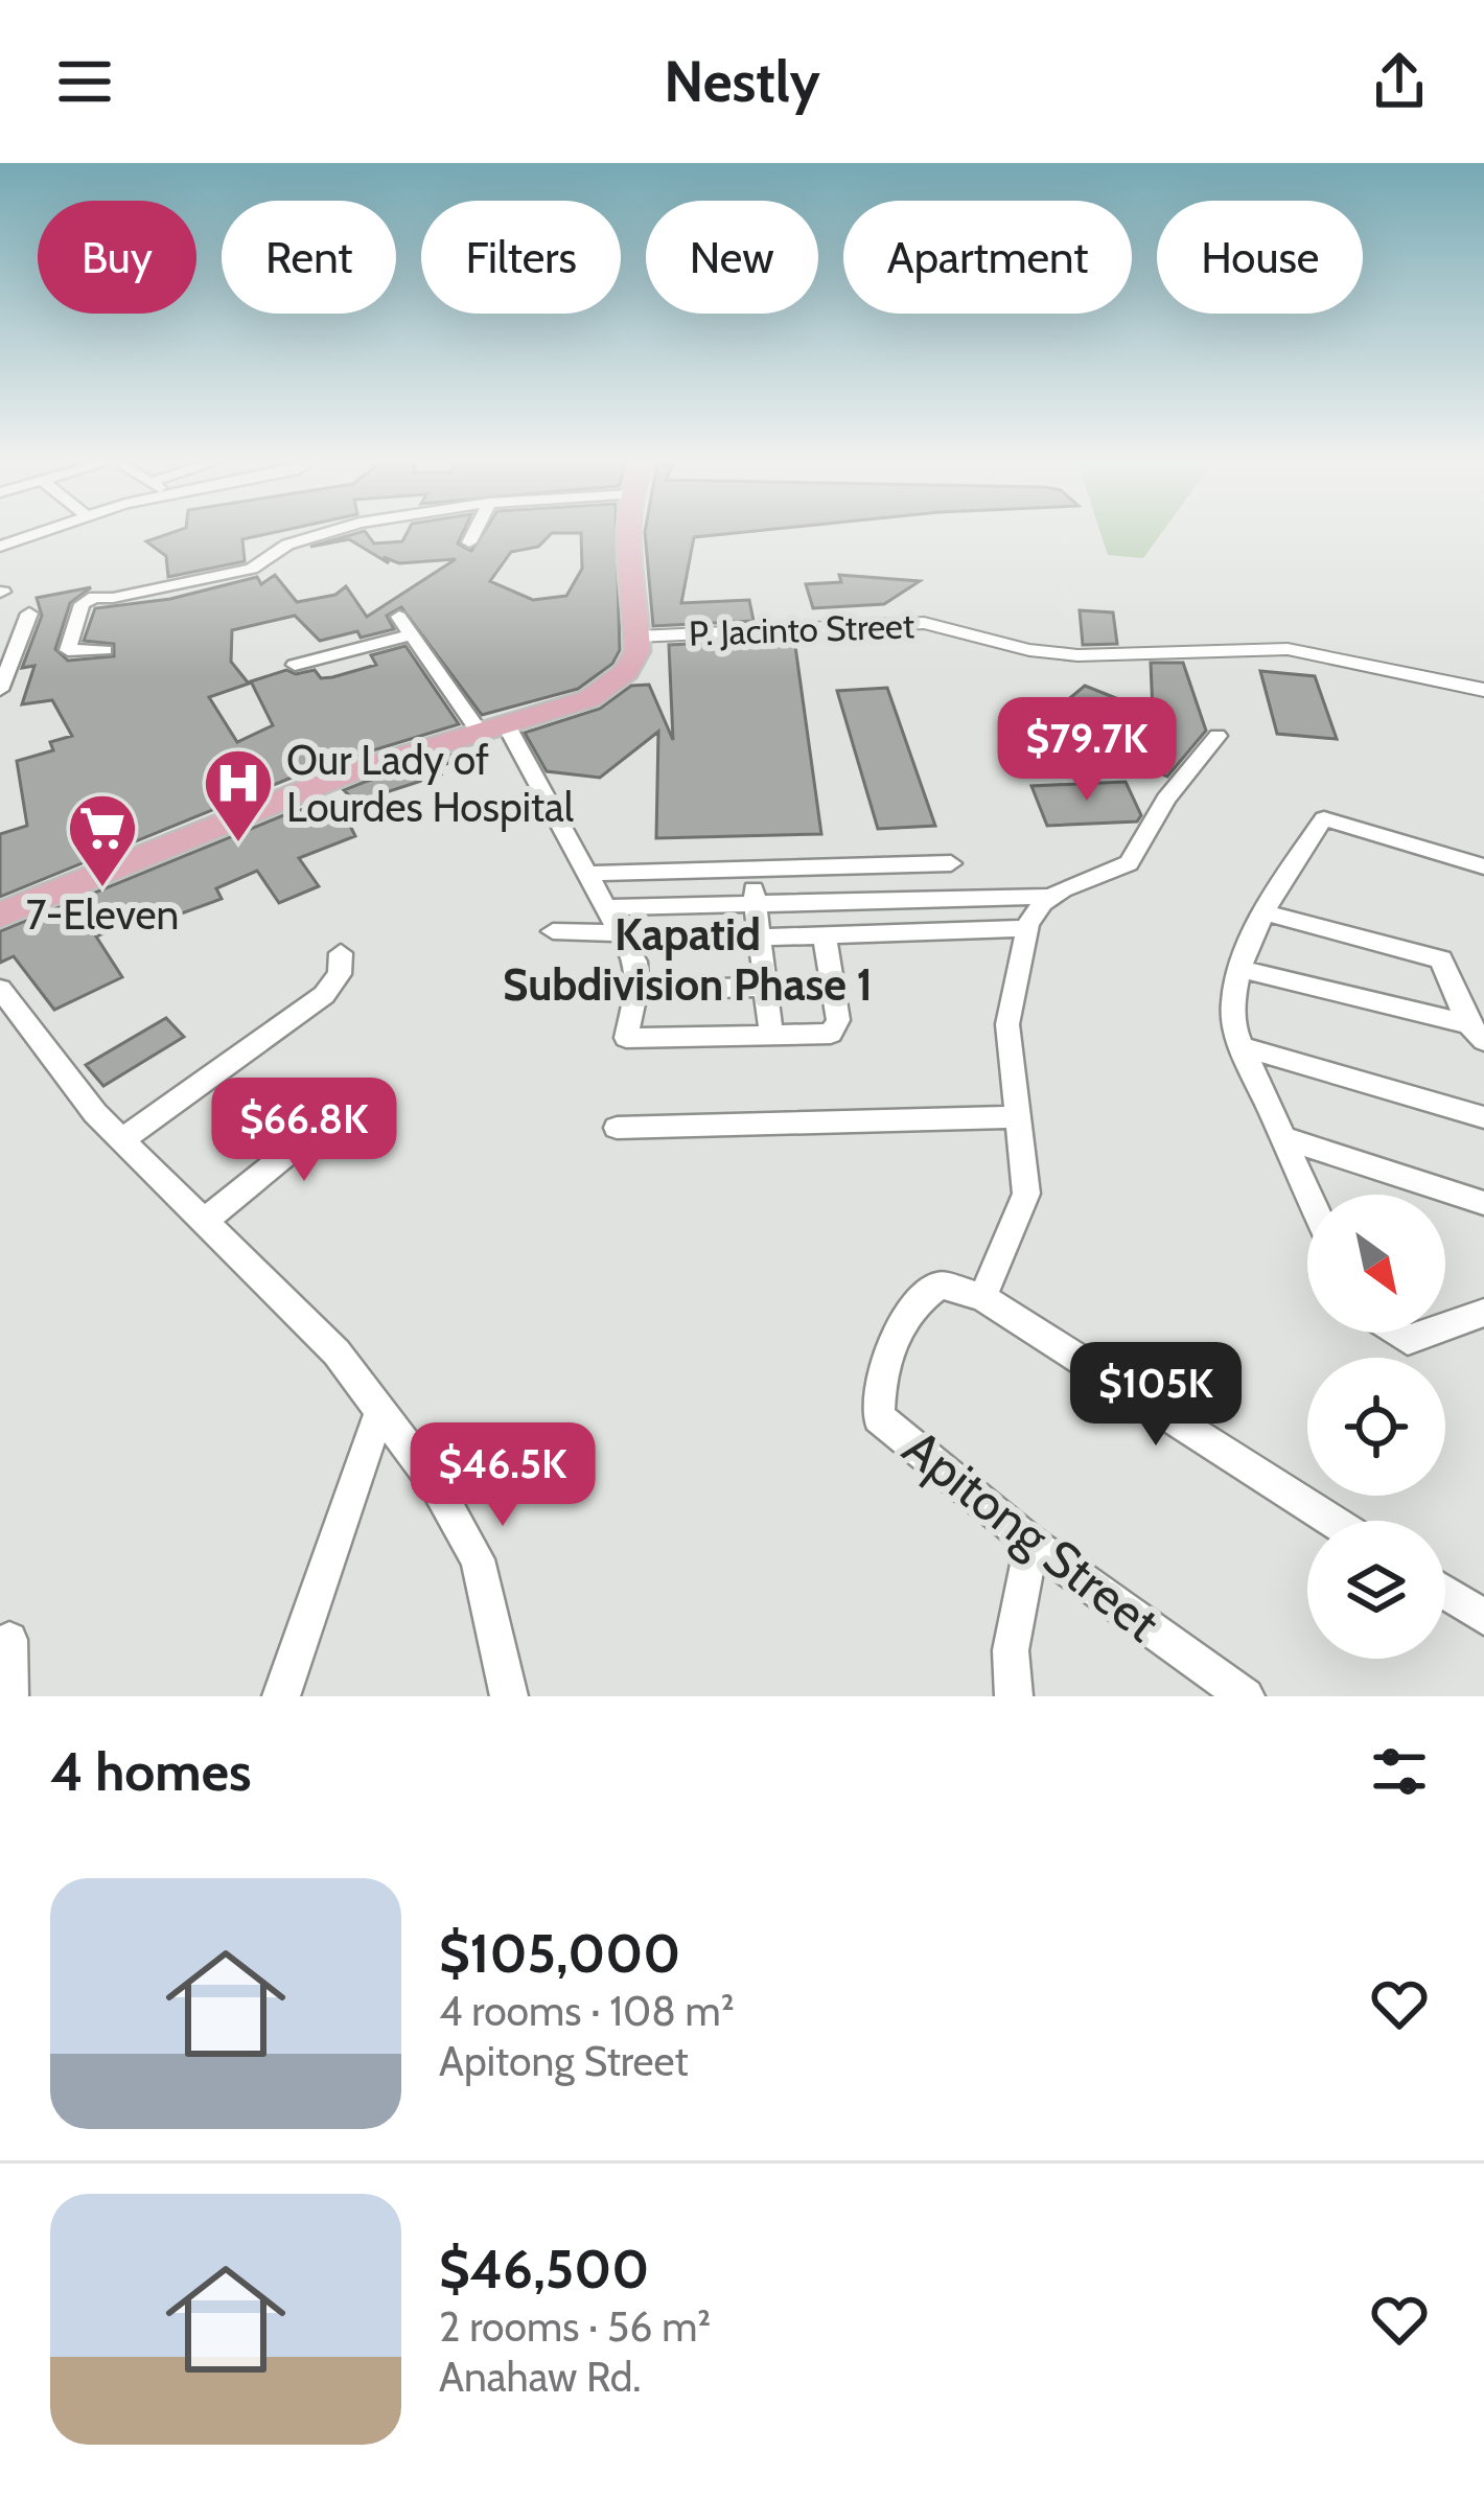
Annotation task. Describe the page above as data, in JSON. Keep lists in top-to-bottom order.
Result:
{
  "streets": {
    "street": ["P. Jacinto Street", "Apitong Street"]
  },
  "districts": ["Kapatid Subdivision Phase 1"],
  "places": {
    "hospital": ["Our Lady of Lourdes Hospital"],
    "supermarket": ["7-Eleven"]
  },
  "north": "bottom right",
  "page": {
    "header": "Nestly",
    "chip": [
      "Buy",
      "Rent",
      "Filters",
      "New",
      "Apartment",
      "House"
    ],
    "price": [
      "$79.7K",
      "$66.8K",
      "$105K",
      "$46.5K"
    ],
    "heading": "4 homes",
    "list": [
      {
        "name": "$105,000",
        "note": "4 rooms · 108 m² · Apitong Street"
      },
      {
        "name": "$46,500",
        "note": "2 rooms · 56 m² · Anahaw Rd."
      }
    ]
  }
}
